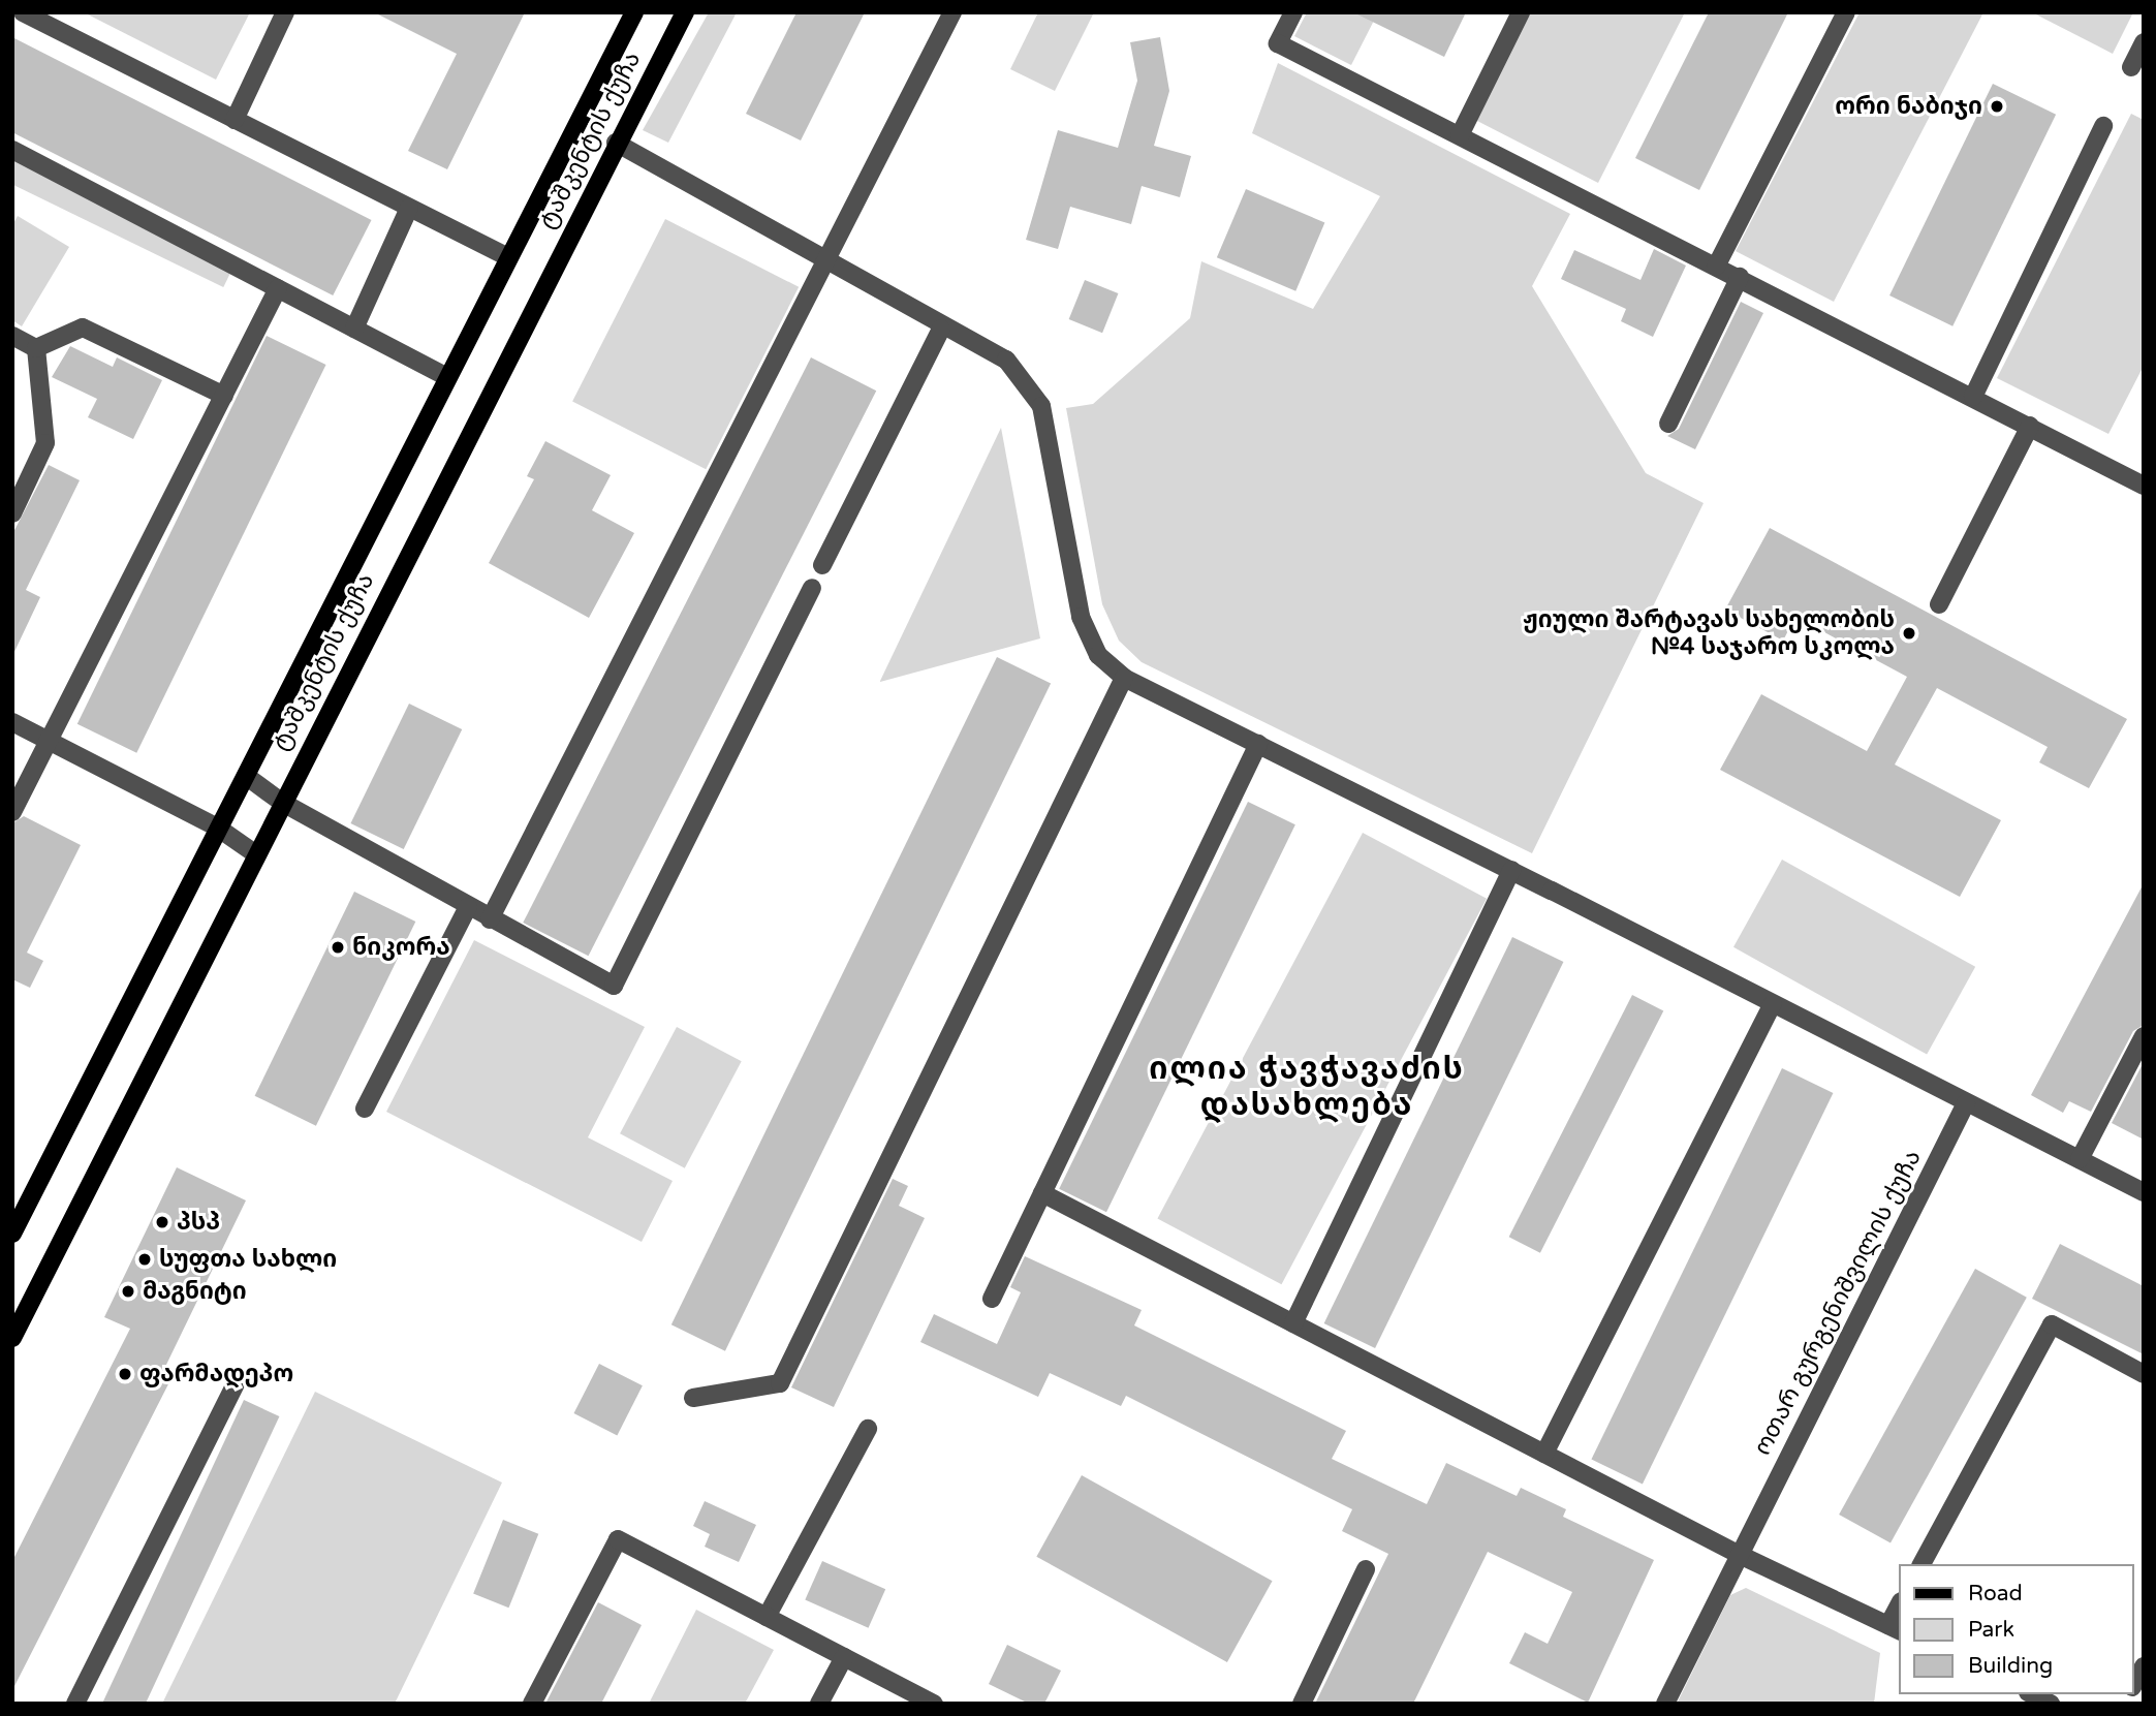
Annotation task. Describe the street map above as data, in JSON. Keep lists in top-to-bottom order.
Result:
{
  "streets": {
    "main road": ["ტაშკენტის ქუჩა"],
    "street": ["ოთარ გურგენიშვილის ქუჩა"]
  },
  "districts": ["ილია ჭავჭავაძის დასახლება"],
  "places": [
    "ორი ნაბიჯი",
    "ჟიული შარტავას სახელობის №4 საჯარო სკოლა",
    "ნიკორა",
    "პსპ",
    "სუფთა სახლი",
    "მაგნიტი",
    "ფარმადეპო"
  ],
  "legend": ["Road", "Park", "Building"]
}
